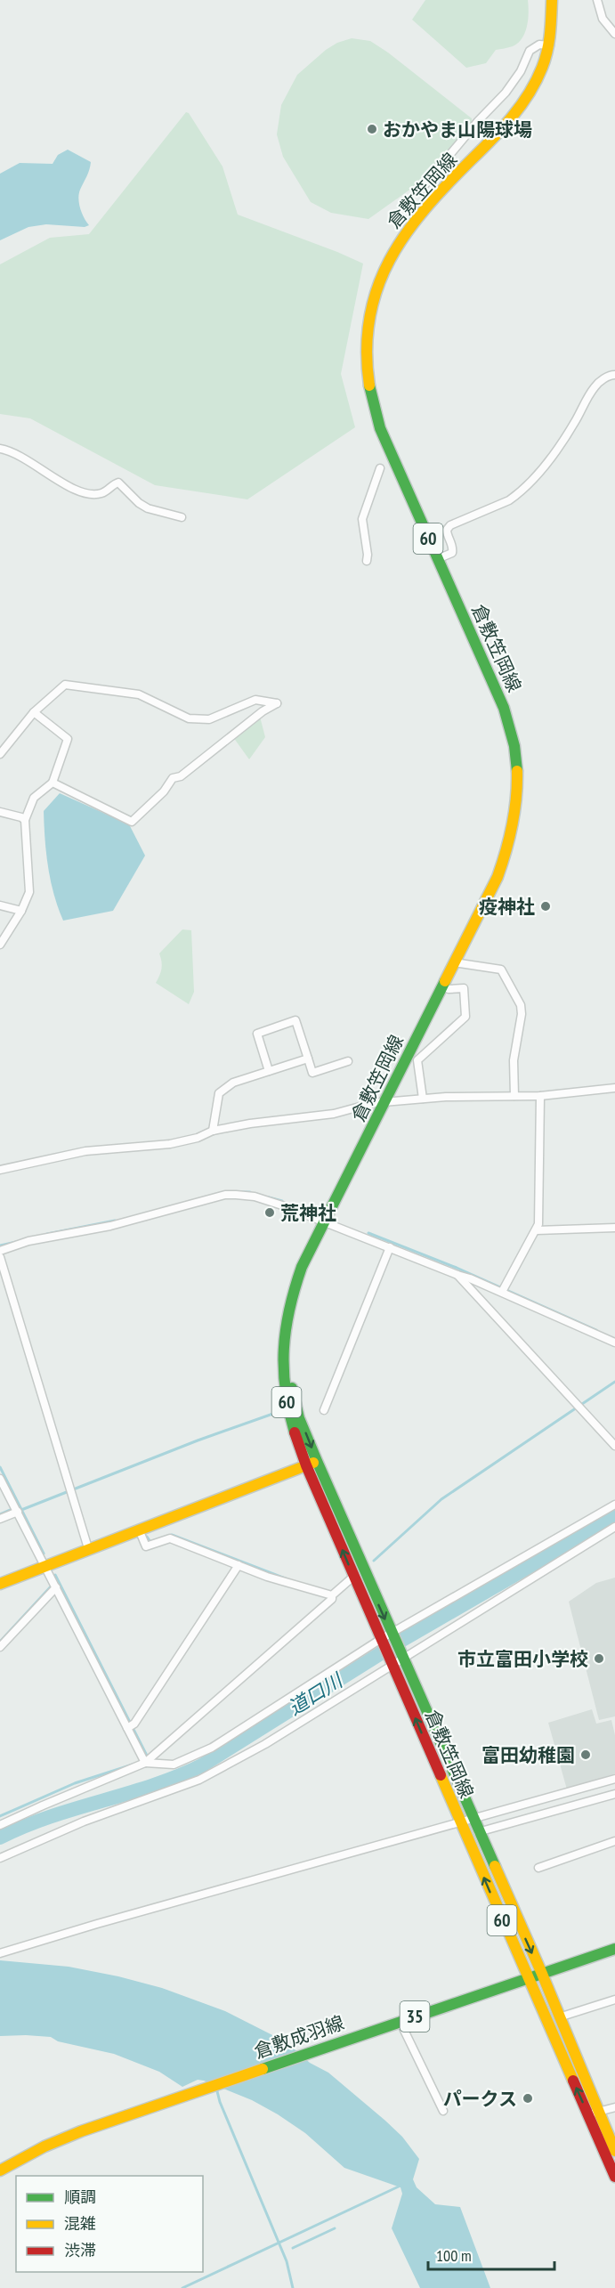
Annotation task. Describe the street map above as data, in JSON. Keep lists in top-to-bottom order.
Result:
{
  "streets": {
    "main road": [
      "倉敷笠岡線",
      "60",
      "35",
      "倉敷成羽線"
    ]
  },
  "crossings": [
    ["倉敷笠岡線", "倉敷成羽線"]
  ],
  "water": ["道口川"],
  "places": [
    "おかやま山陽球場",
    "疫神社",
    "荒神社",
    "市立富田小学校",
    "富田幼稚園",
    "パークス"
  ],
  "legend": ["順調", "混雑", "渋滞"],
  "scale_bar": "100 m"
}
